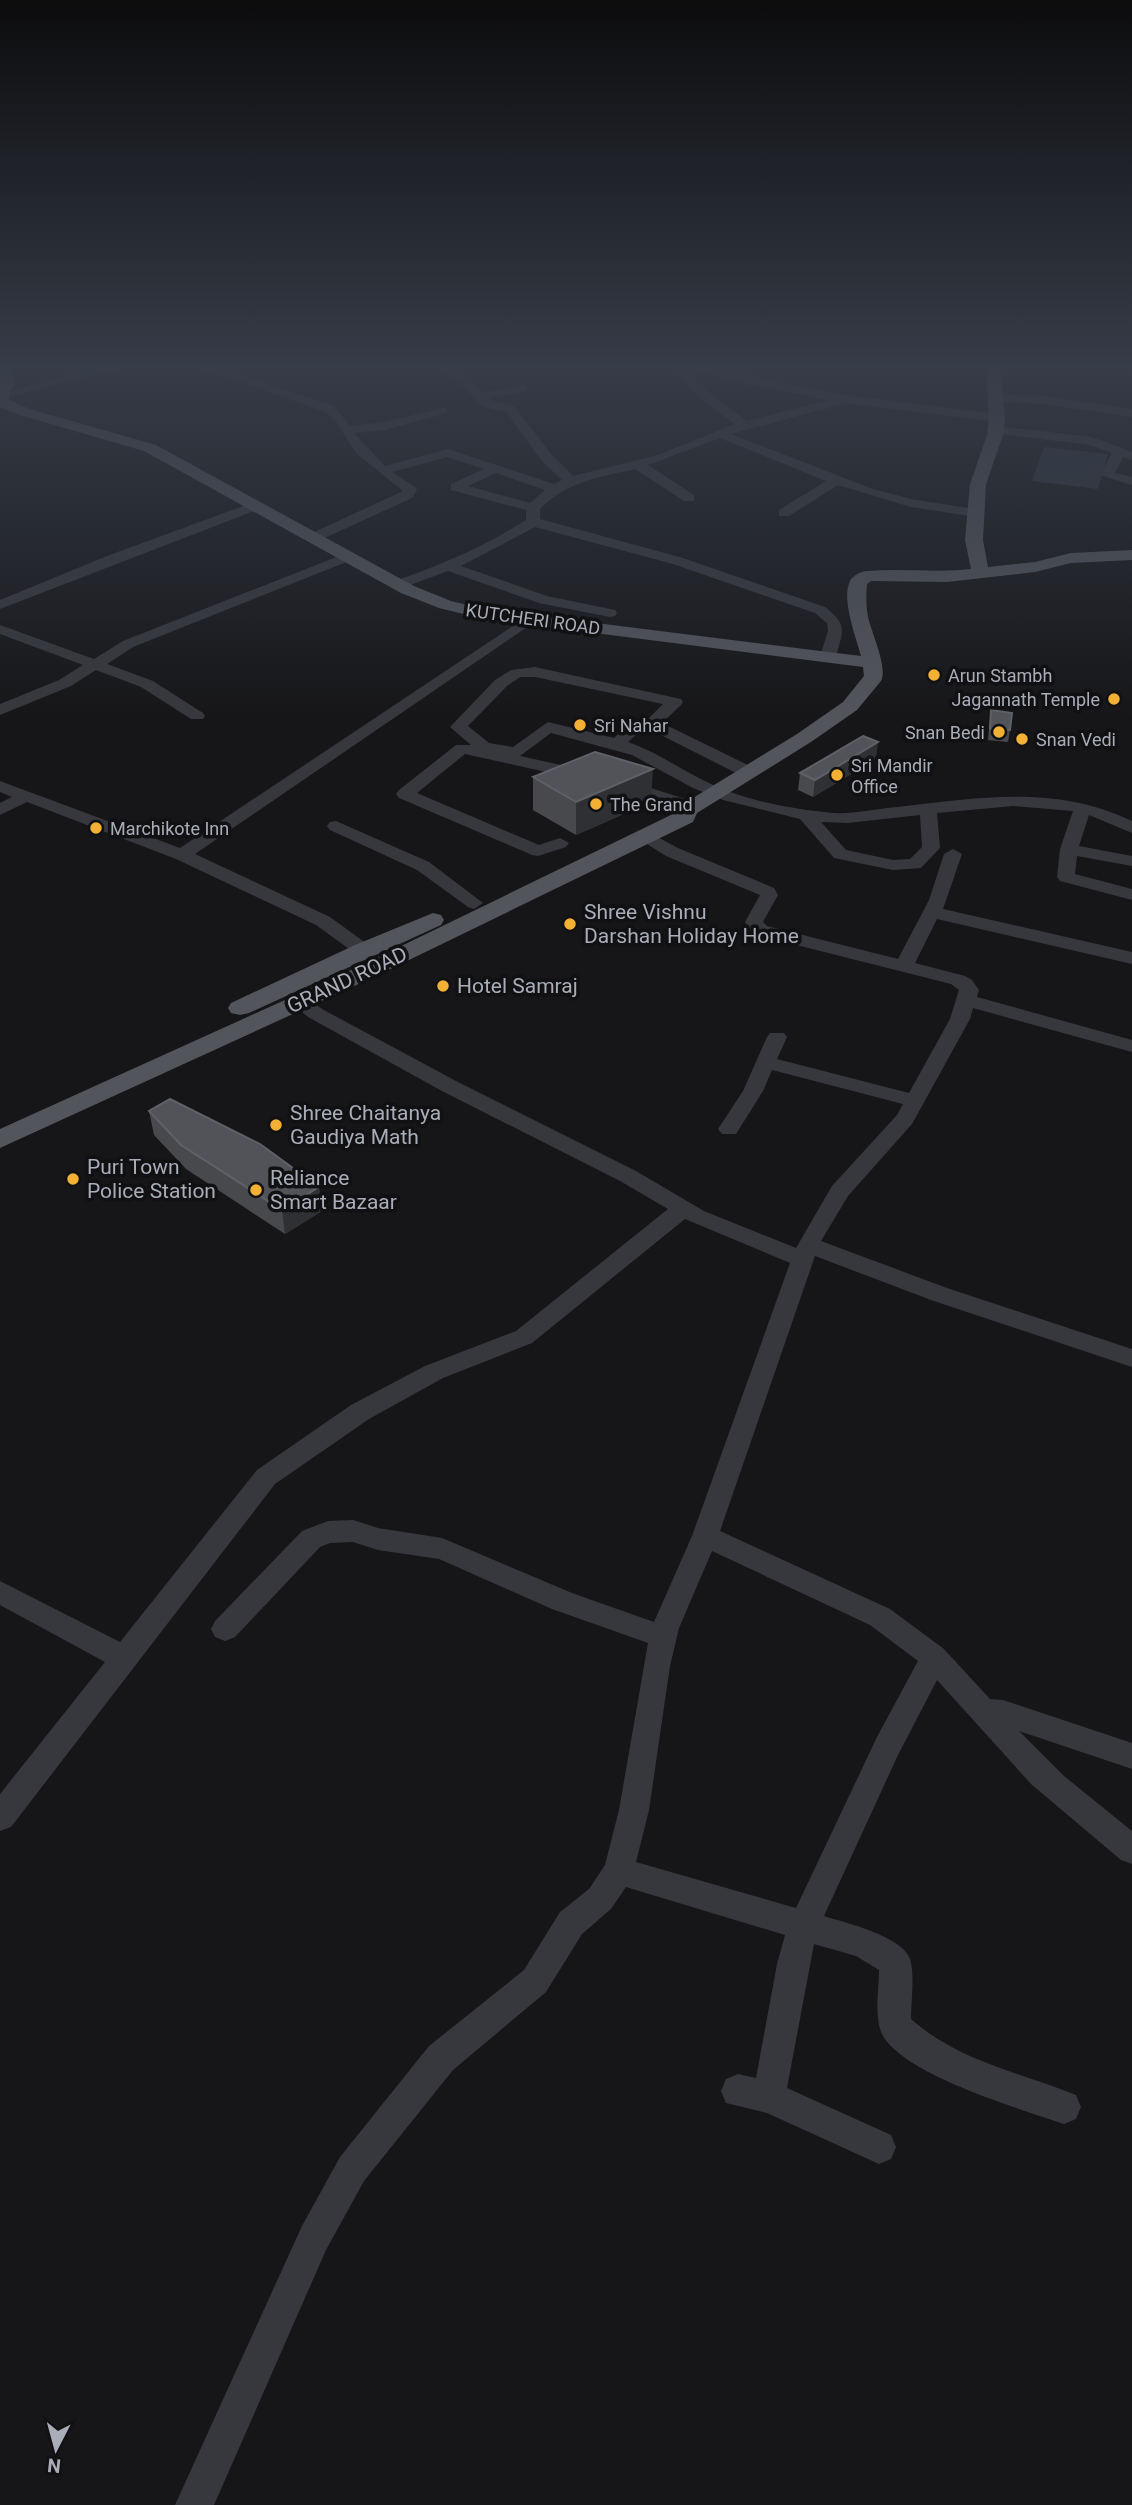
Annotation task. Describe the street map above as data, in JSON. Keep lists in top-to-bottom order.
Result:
{
  "streets": {
    "main road": ["KUTCHERI ROAD", "GRAND ROAD"]
  },
  "crossings": [
    ["KUTCHERI ROAD", "GRAND ROAD"]
  ],
  "places": [
    "Arun Stambh",
    "Jagannath Temple",
    "Sri Nahar",
    "Snan Bedi",
    "Snan Vedi",
    "Sri Mandir Office",
    "The Grand",
    "Marchikote Inn",
    "Shree Vishnu Darshan Holiday Home",
    "Hotel Samraj",
    "Shree Chaitanya Gaudiya Math",
    "Puri Town Police Station",
    "Reliance Smart Bazaar"
  ],
  "north": "bottom"
}
